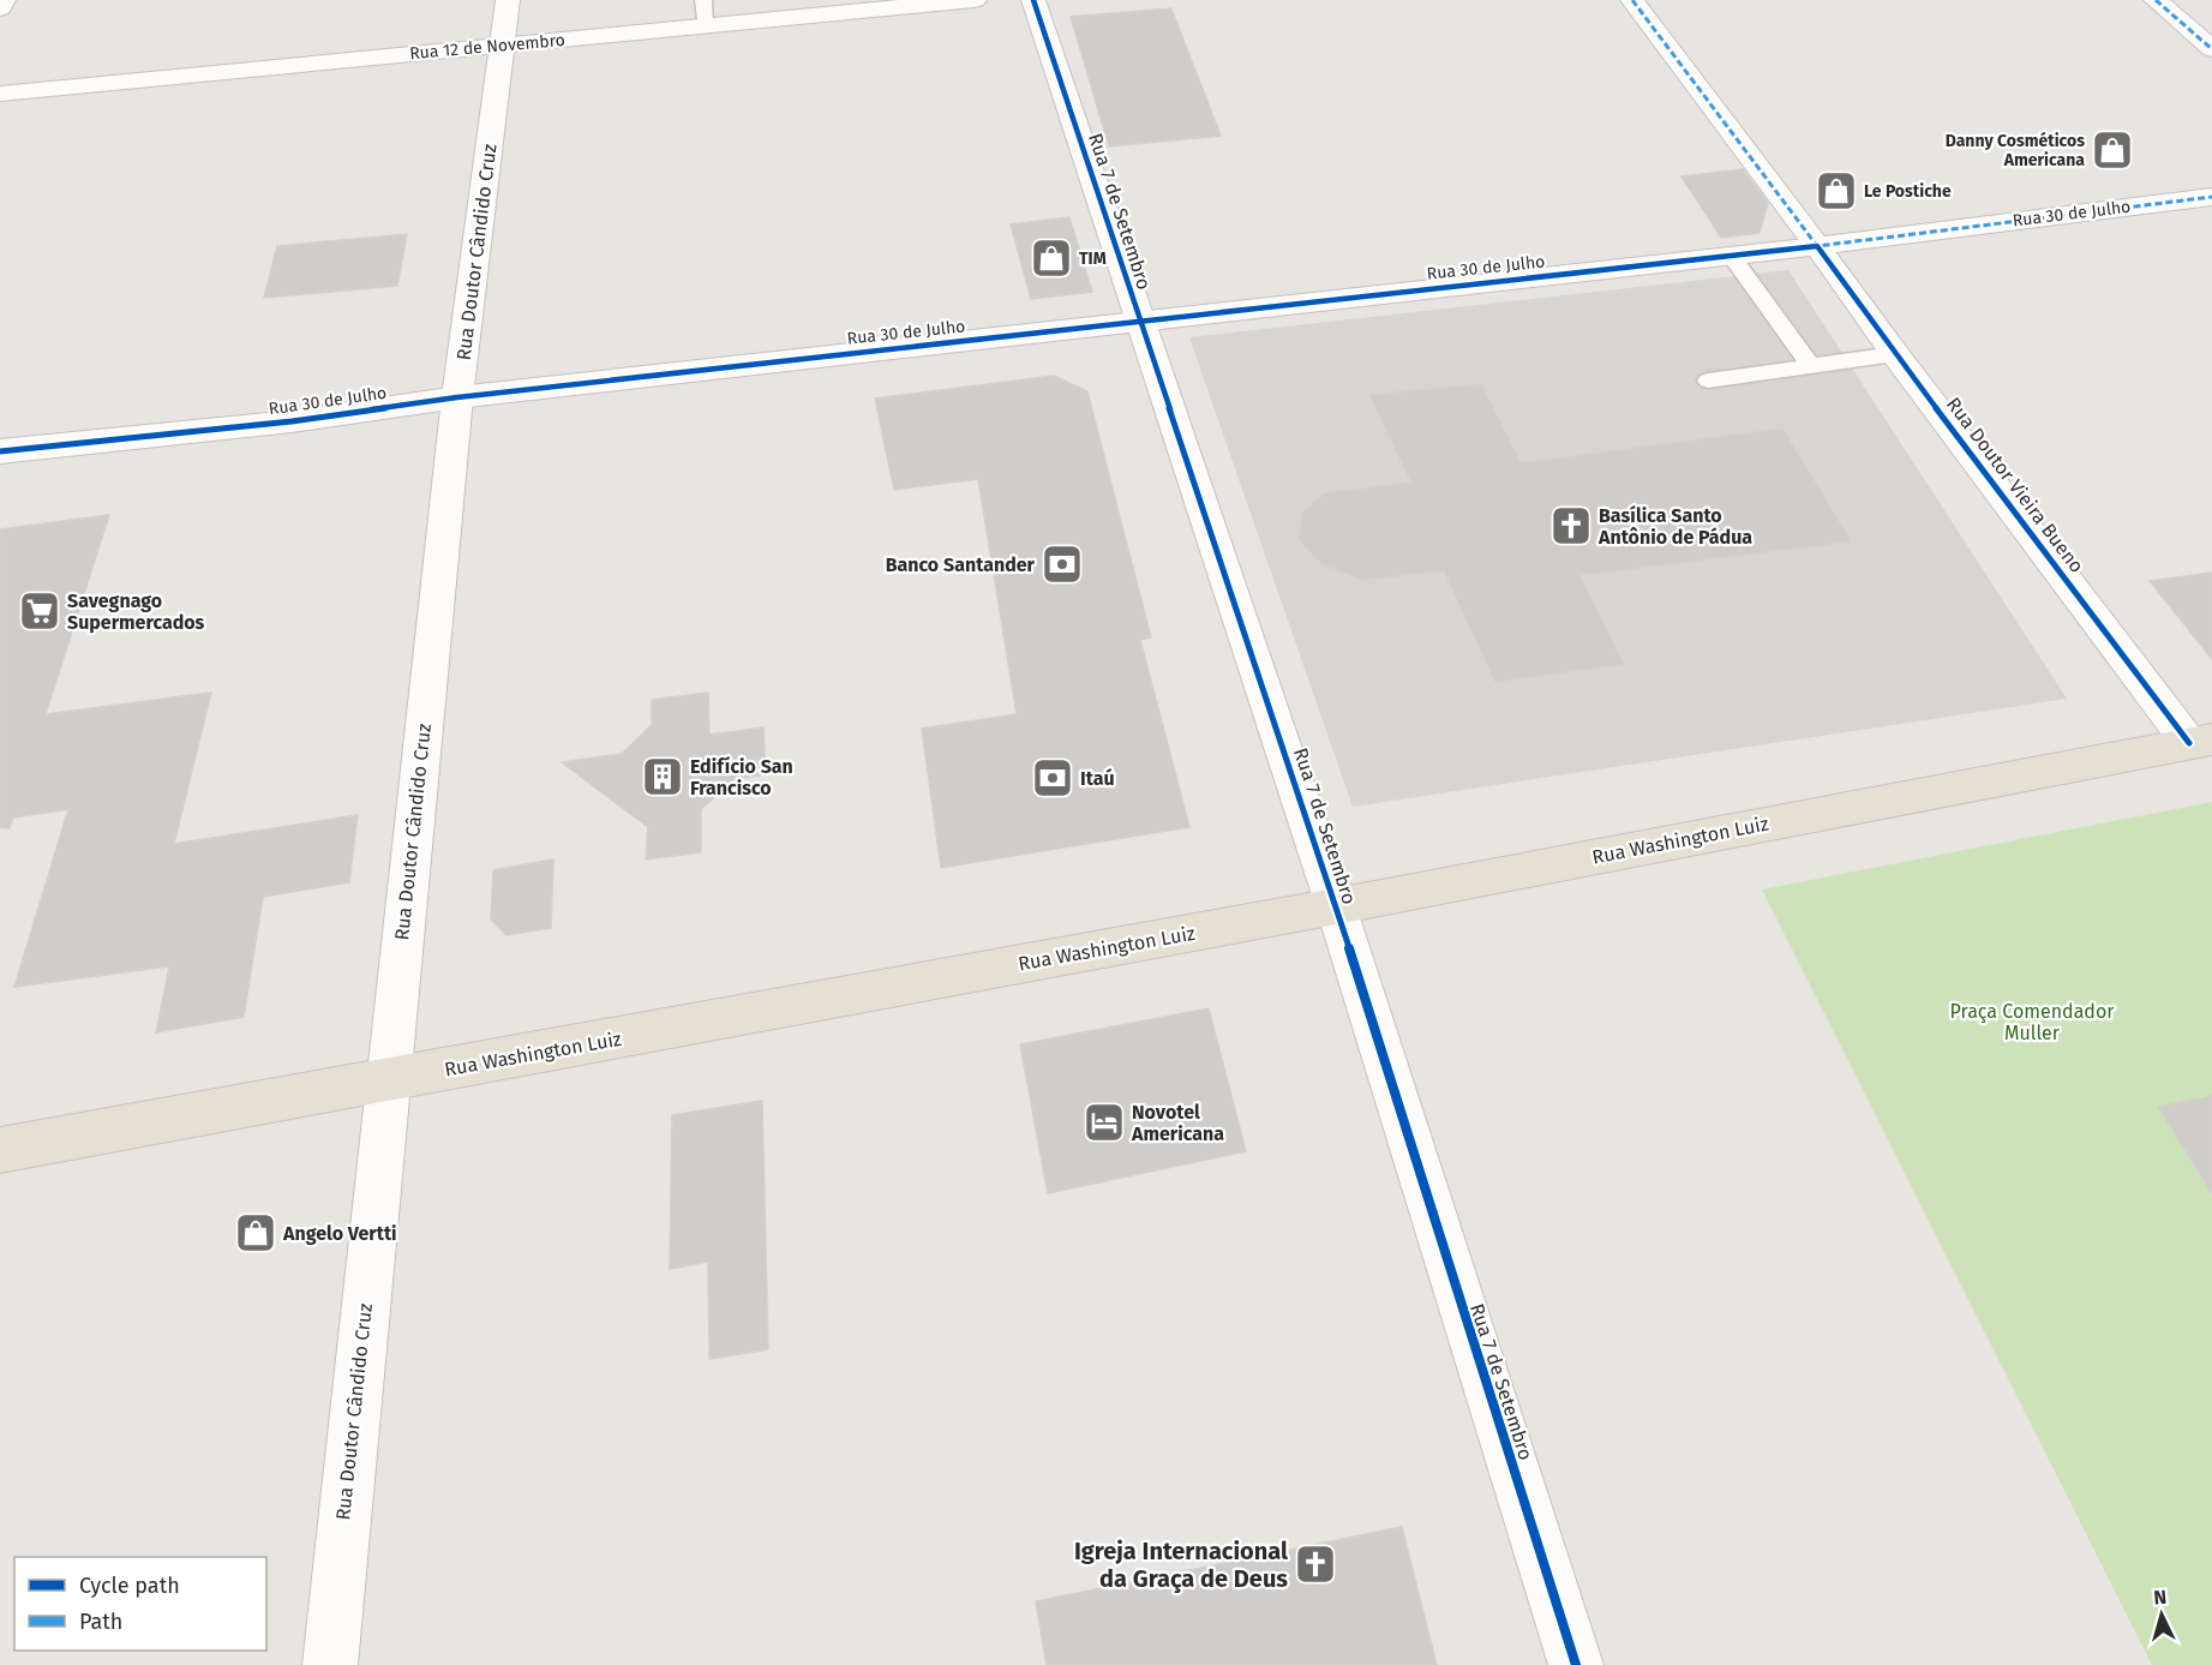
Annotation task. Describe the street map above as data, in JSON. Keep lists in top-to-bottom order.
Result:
{
  "streets": {
    "main road": ["Rua Washington Luiz"],
    "street": [
      "Rua 12 de Novembro",
      "Rua 7 de Setembro",
      "Rua 30 de Julho",
      "Rua Doutor Cândido Cruz",
      "Rua Doutor Vieira Bueno"
    ]
  },
  "crossings": [
    ["Rua 12 de Novembro", "Rua Doutor Cândido Cruz"],
    ["Rua 7 de Setembro", "Rua 30 de Julho"],
    ["Rua 7 de Setembro", "Rua Washington Luiz"],
    ["Rua 30 de Julho", "Rua Doutor Cândido Cruz"],
    ["Rua 30 de Julho", "Rua Doutor Vieira Bueno"],
    ["Rua Doutor Cândido Cruz", "Rua Washington Luiz"],
    ["Rua Doutor Vieira Bueno", "Rua Washington Luiz"]
  ],
  "parks": ["Praça Comendador Muller"],
  "places": {
    "shop": [
      "Danny Cosméticos Americana",
      "Le Postiche",
      "TIM",
      "Angelo Vertti"
    ],
    "church": ["Basílica Santo Antônio de Pádua", "Igreja Internacional da Graça de Deus"],
    "bank": ["Banco Santander", "Itaú"],
    "supermarket": ["Savegnago Supermercados"],
    "building": ["Edifício San Francisco"],
    "hotel": ["Novotel Americana"]
  },
  "legend": ["Cycle path", "Path"],
  "north": "top"
}
